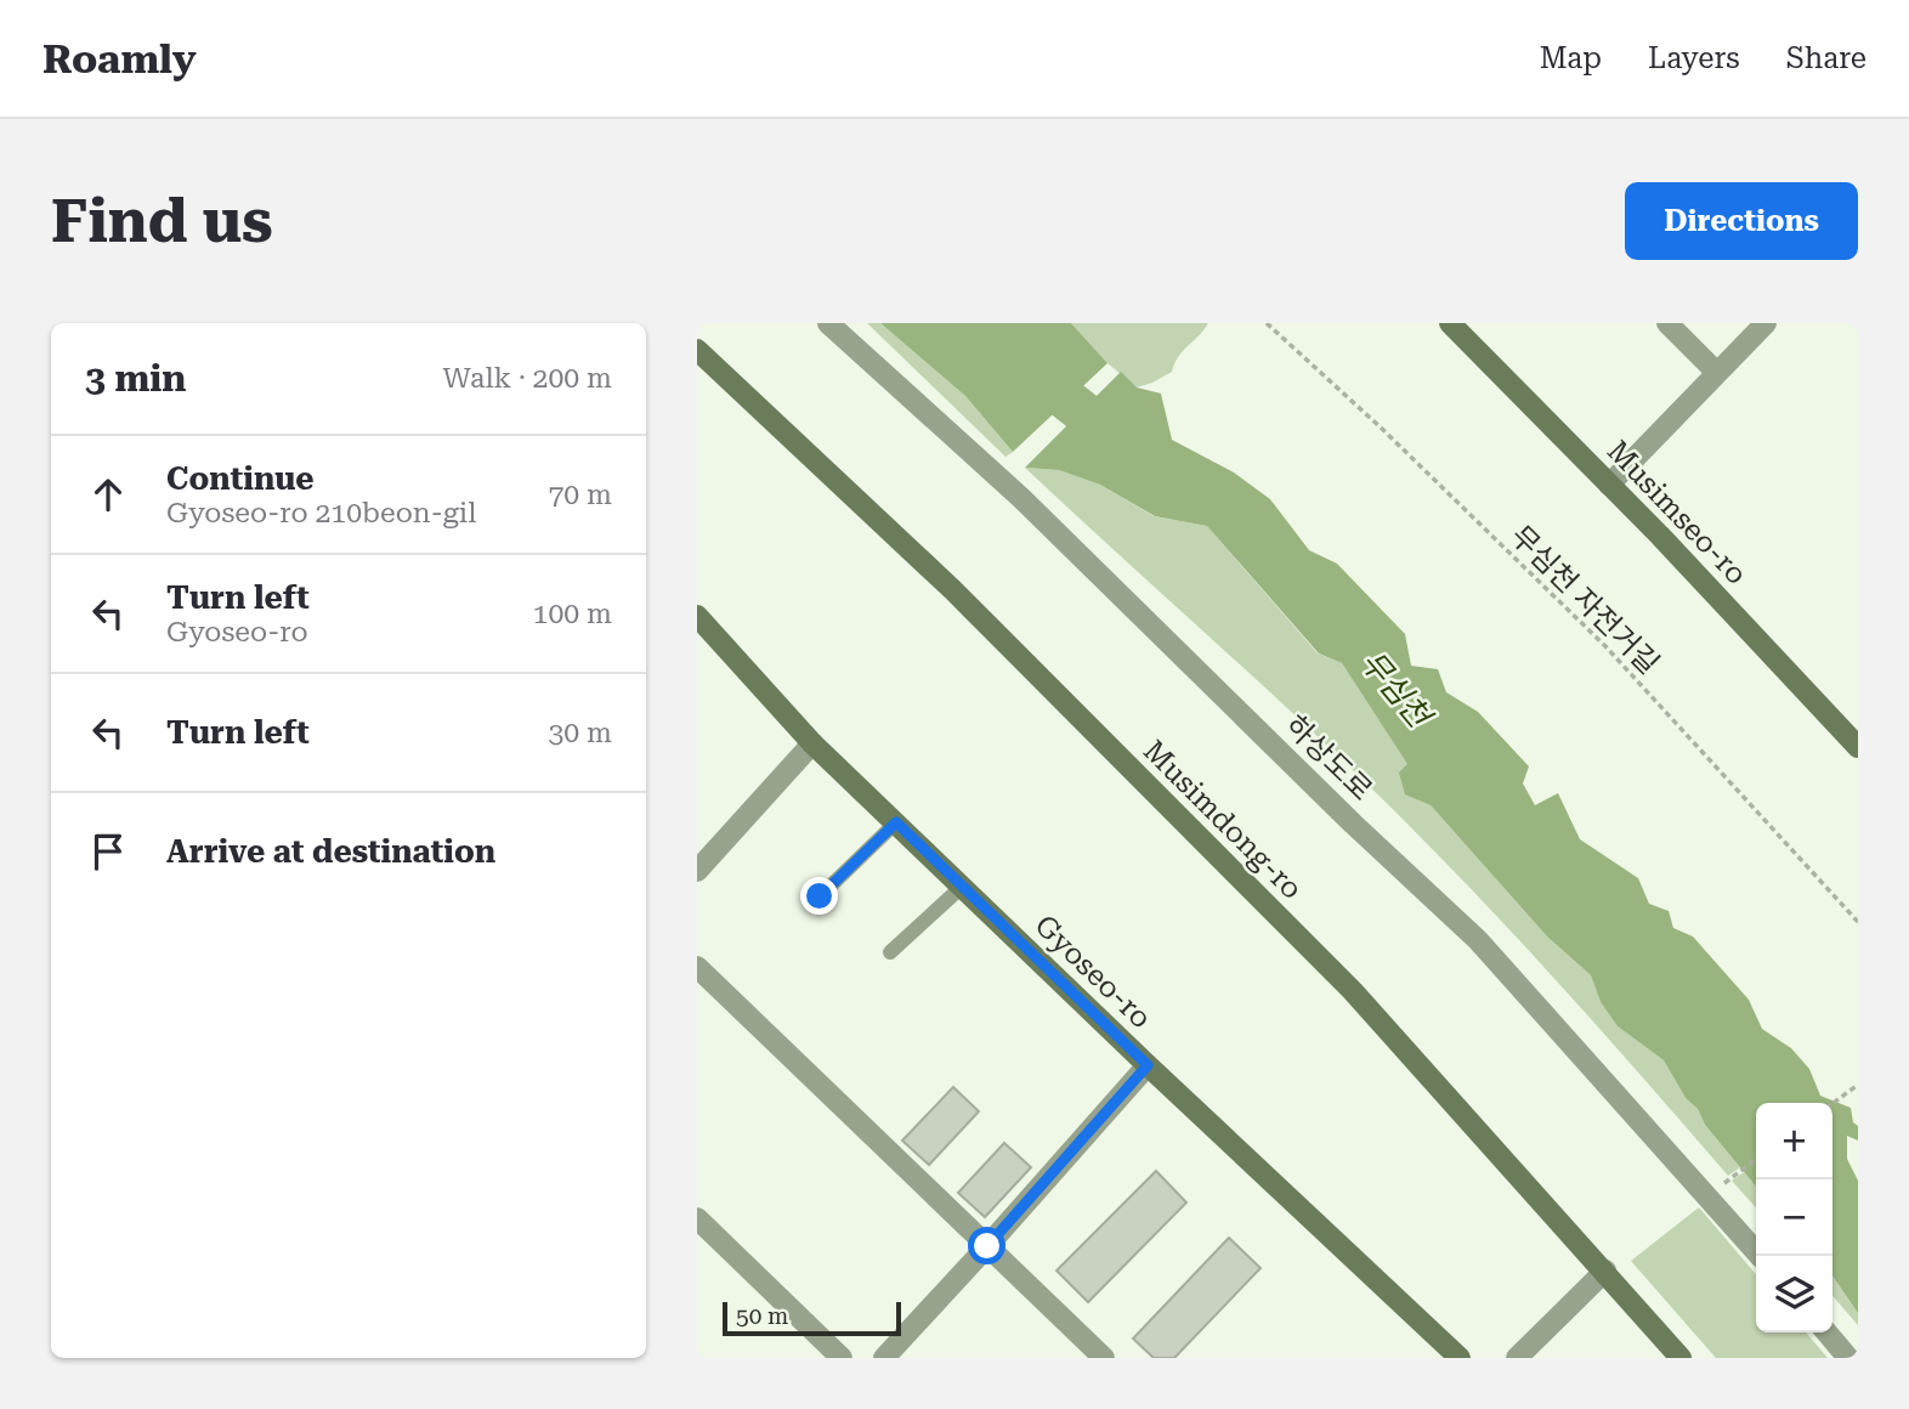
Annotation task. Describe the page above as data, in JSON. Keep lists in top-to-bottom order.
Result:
{
  "streets": {
    "street": [
      "Musimseo-ro",
      "하상도로",
      "Musimdong-ro",
      "Gyoseo-ro"
    ],
    "path": ["무심천 자전거길"]
  },
  "water": ["무심천"],
  "scale_bar": "50 m",
  "page": {
    "header": "Roamly",
    "nav": ["Map", "Layers", "Share"],
    "buttons": "Directions",
    "title": "Find us",
    "heading": ["3 min", "Walk · 200 m"],
    "list": [
      ["Continue", "Gyoseo-ro 210beon-gil", "70 m"],
      ["Turn left", "Gyoseo-ro", "100 m"],
      ["Turn left", "30 m"],
      "Arrive at destination"
    ],
    "map_buttons": ["+", "−"],
    "scale": "50 m"
  }
}
